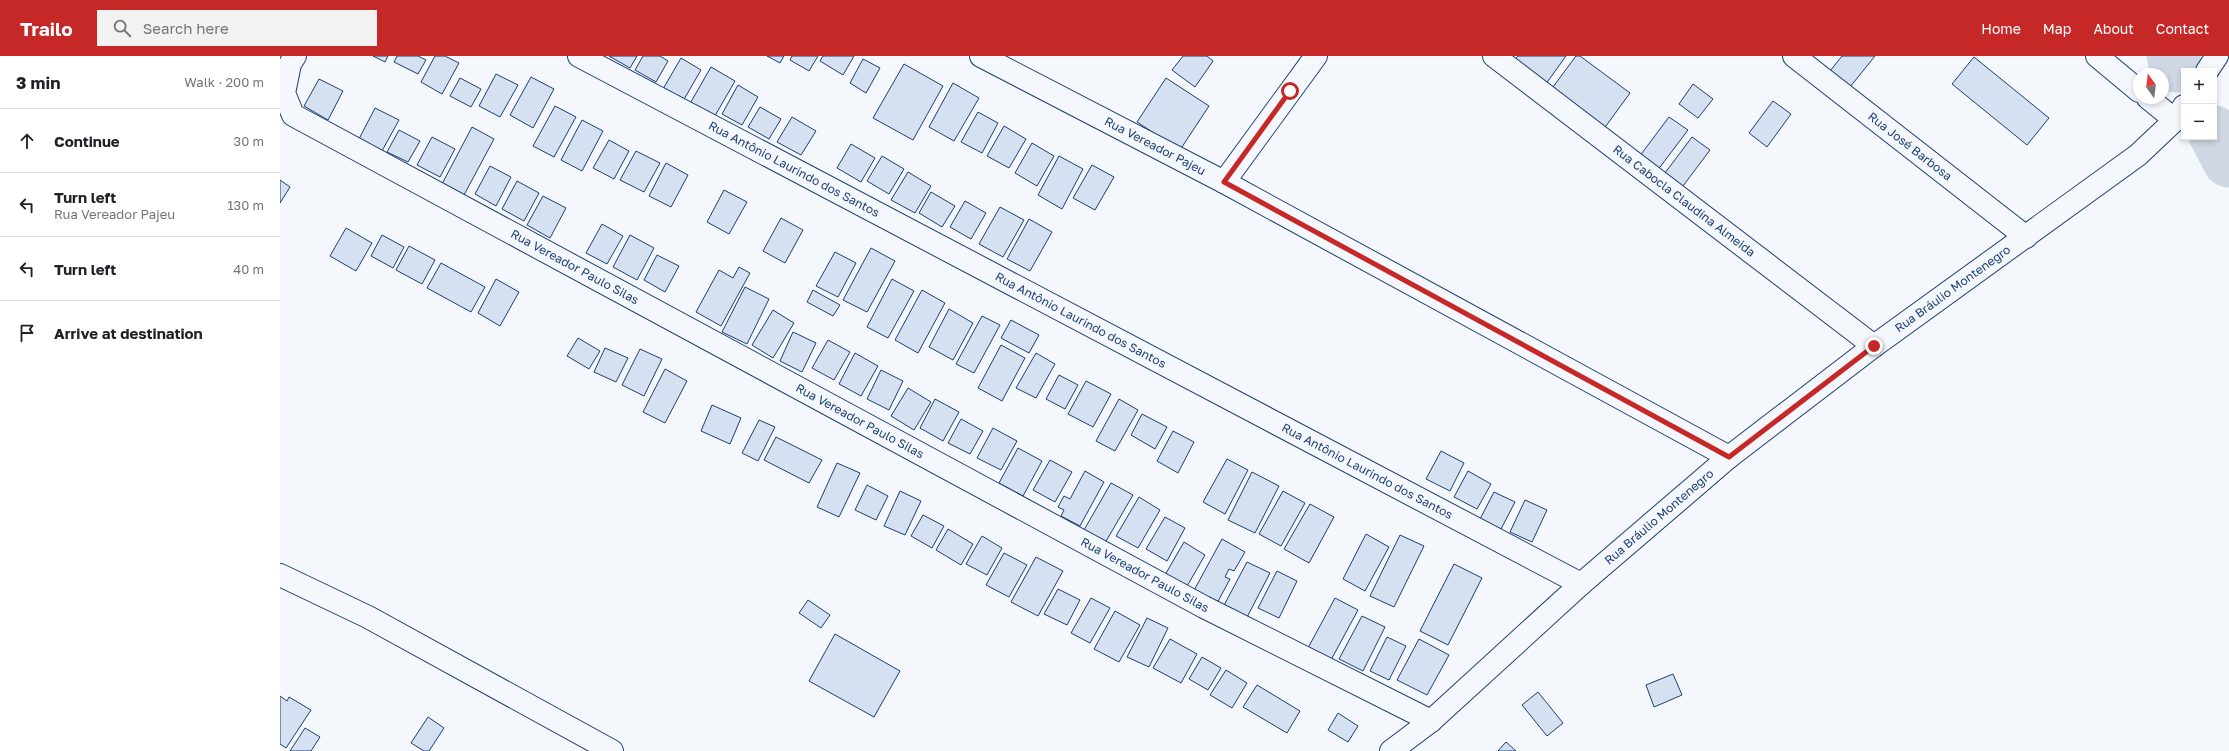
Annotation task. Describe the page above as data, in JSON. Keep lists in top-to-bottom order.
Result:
{
  "streets": {
    "street": [
      "Rua Vereador Pajeu",
      "Rua José Barbosa",
      "Rua Antônio Laurindo dos Santos",
      "Rua Cabocla Claudina Almeida",
      "Rua Vereador Paulo Silas",
      "Rua Bráulio Montenegro"
    ]
  },
  "crossings": [
    ["Rua Vereador Pajeu", "Rua Bráulio Montenegro"],
    ["Rua José Barbosa", "Rua Bráulio Montenegro"],
    ["Rua Antônio Laurindo dos Santos", "Rua Bráulio Montenegro"],
    ["Rua Cabocla Claudina Almeida", "Rua Bráulio Montenegro"],
    ["Rua Vereador Paulo Silas", "Rua Bráulio Montenegro"]
  ],
  "north": "top",
  "page": {
    "header": "Trailo",
    "search": "Search here",
    "nav": [
      "Home",
      "Map",
      "About",
      "Contact"
    ],
    "heading": ["3 min", "Walk · 200 m"],
    "map_buttons": ["+", "−"],
    "list": [
      ["Continue", "30 m"],
      ["Turn left", "Rua Vereador Pajeu", "130 m"],
      ["Turn left", "40 m"],
      "Arrive at destination"
    ]
  }
}
